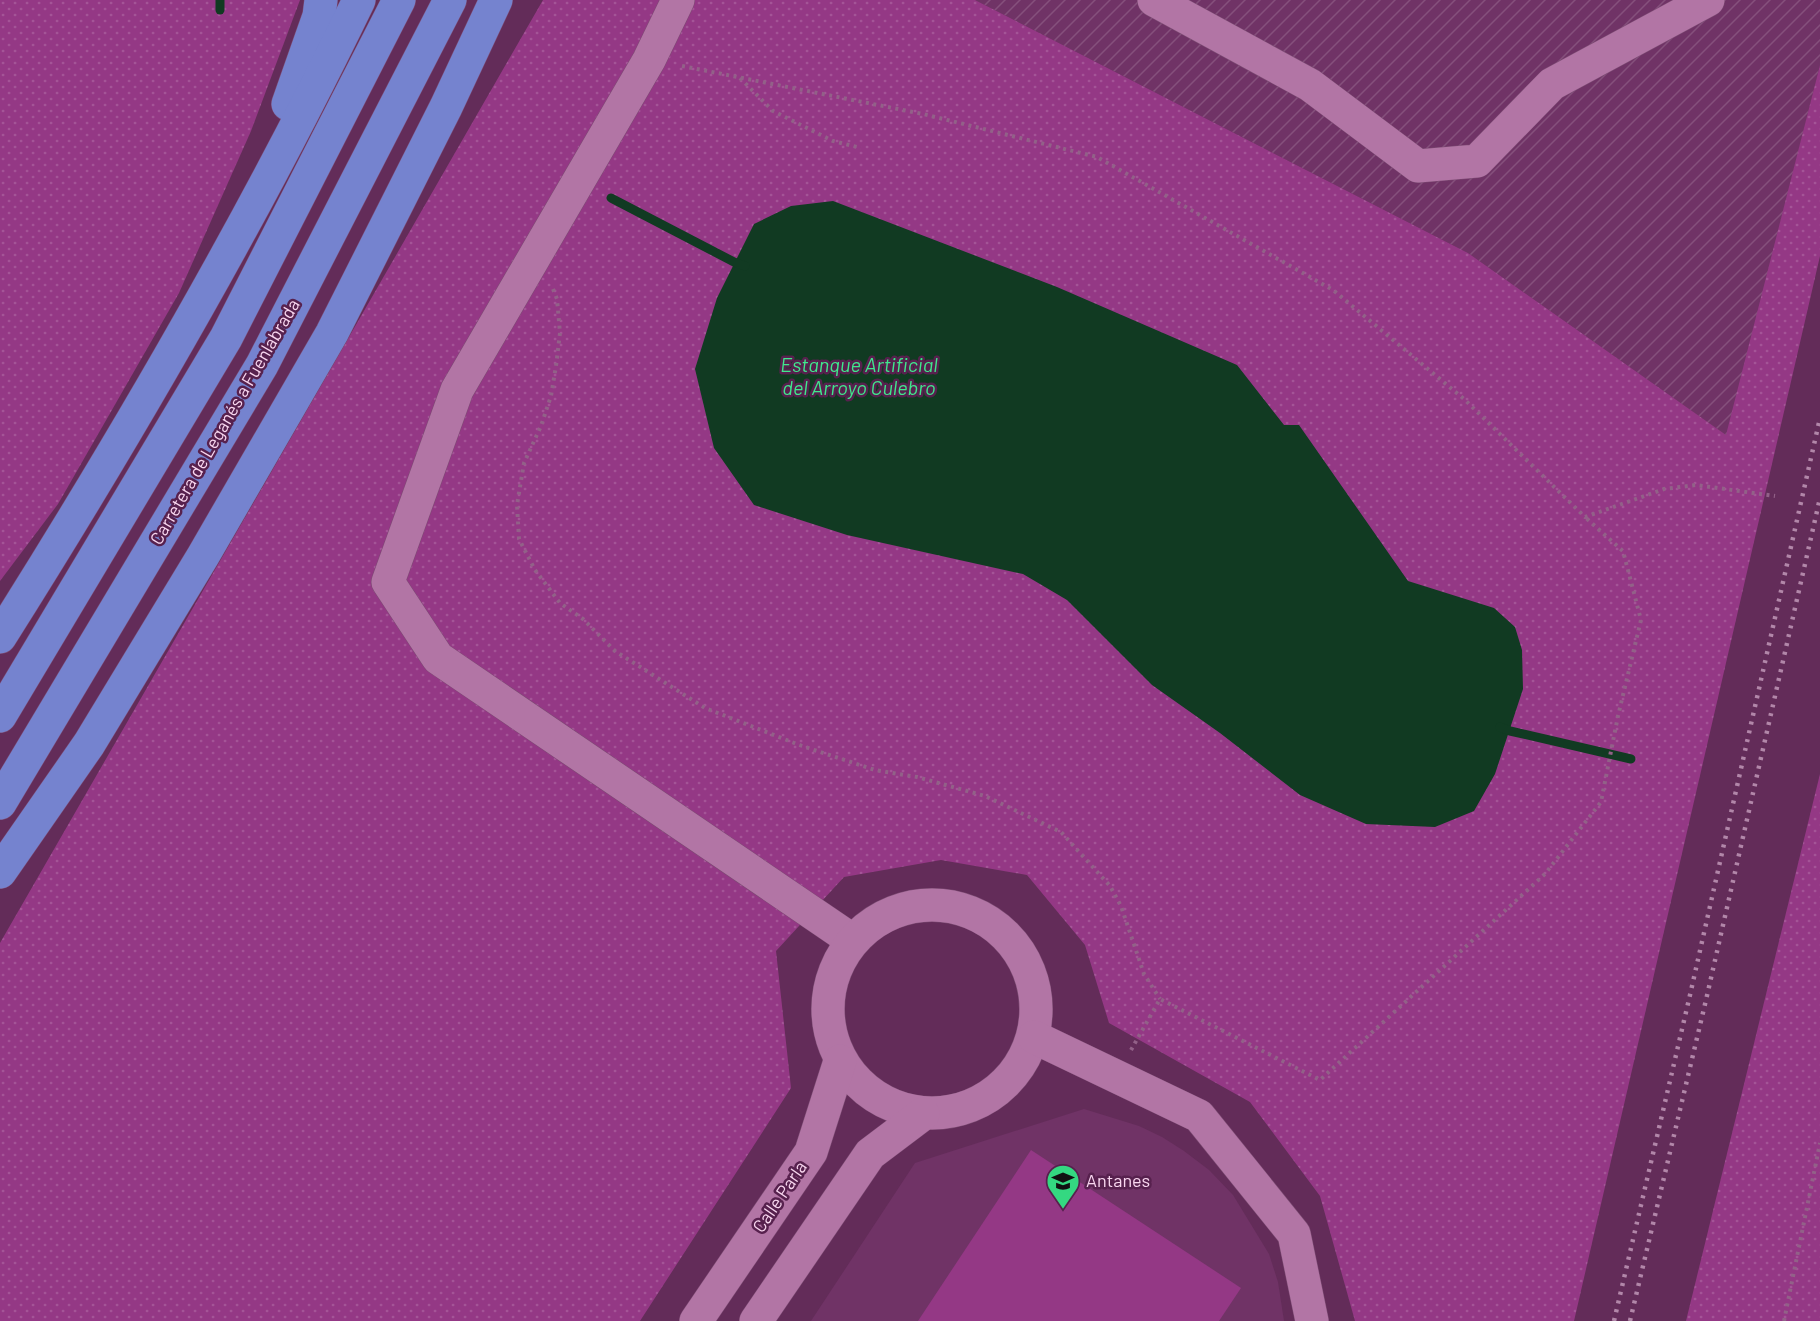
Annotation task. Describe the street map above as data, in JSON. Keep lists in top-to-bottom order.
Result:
{
  "streets": {
    "highway": ["Carretera de Leganés a Fuenlabrada"],
    "street": ["Calle Parla"]
  },
  "water": ["Estanque Artificial del Arroyo Culebro"],
  "places": {
    "school or university": ["Antanes"]
  }
}
